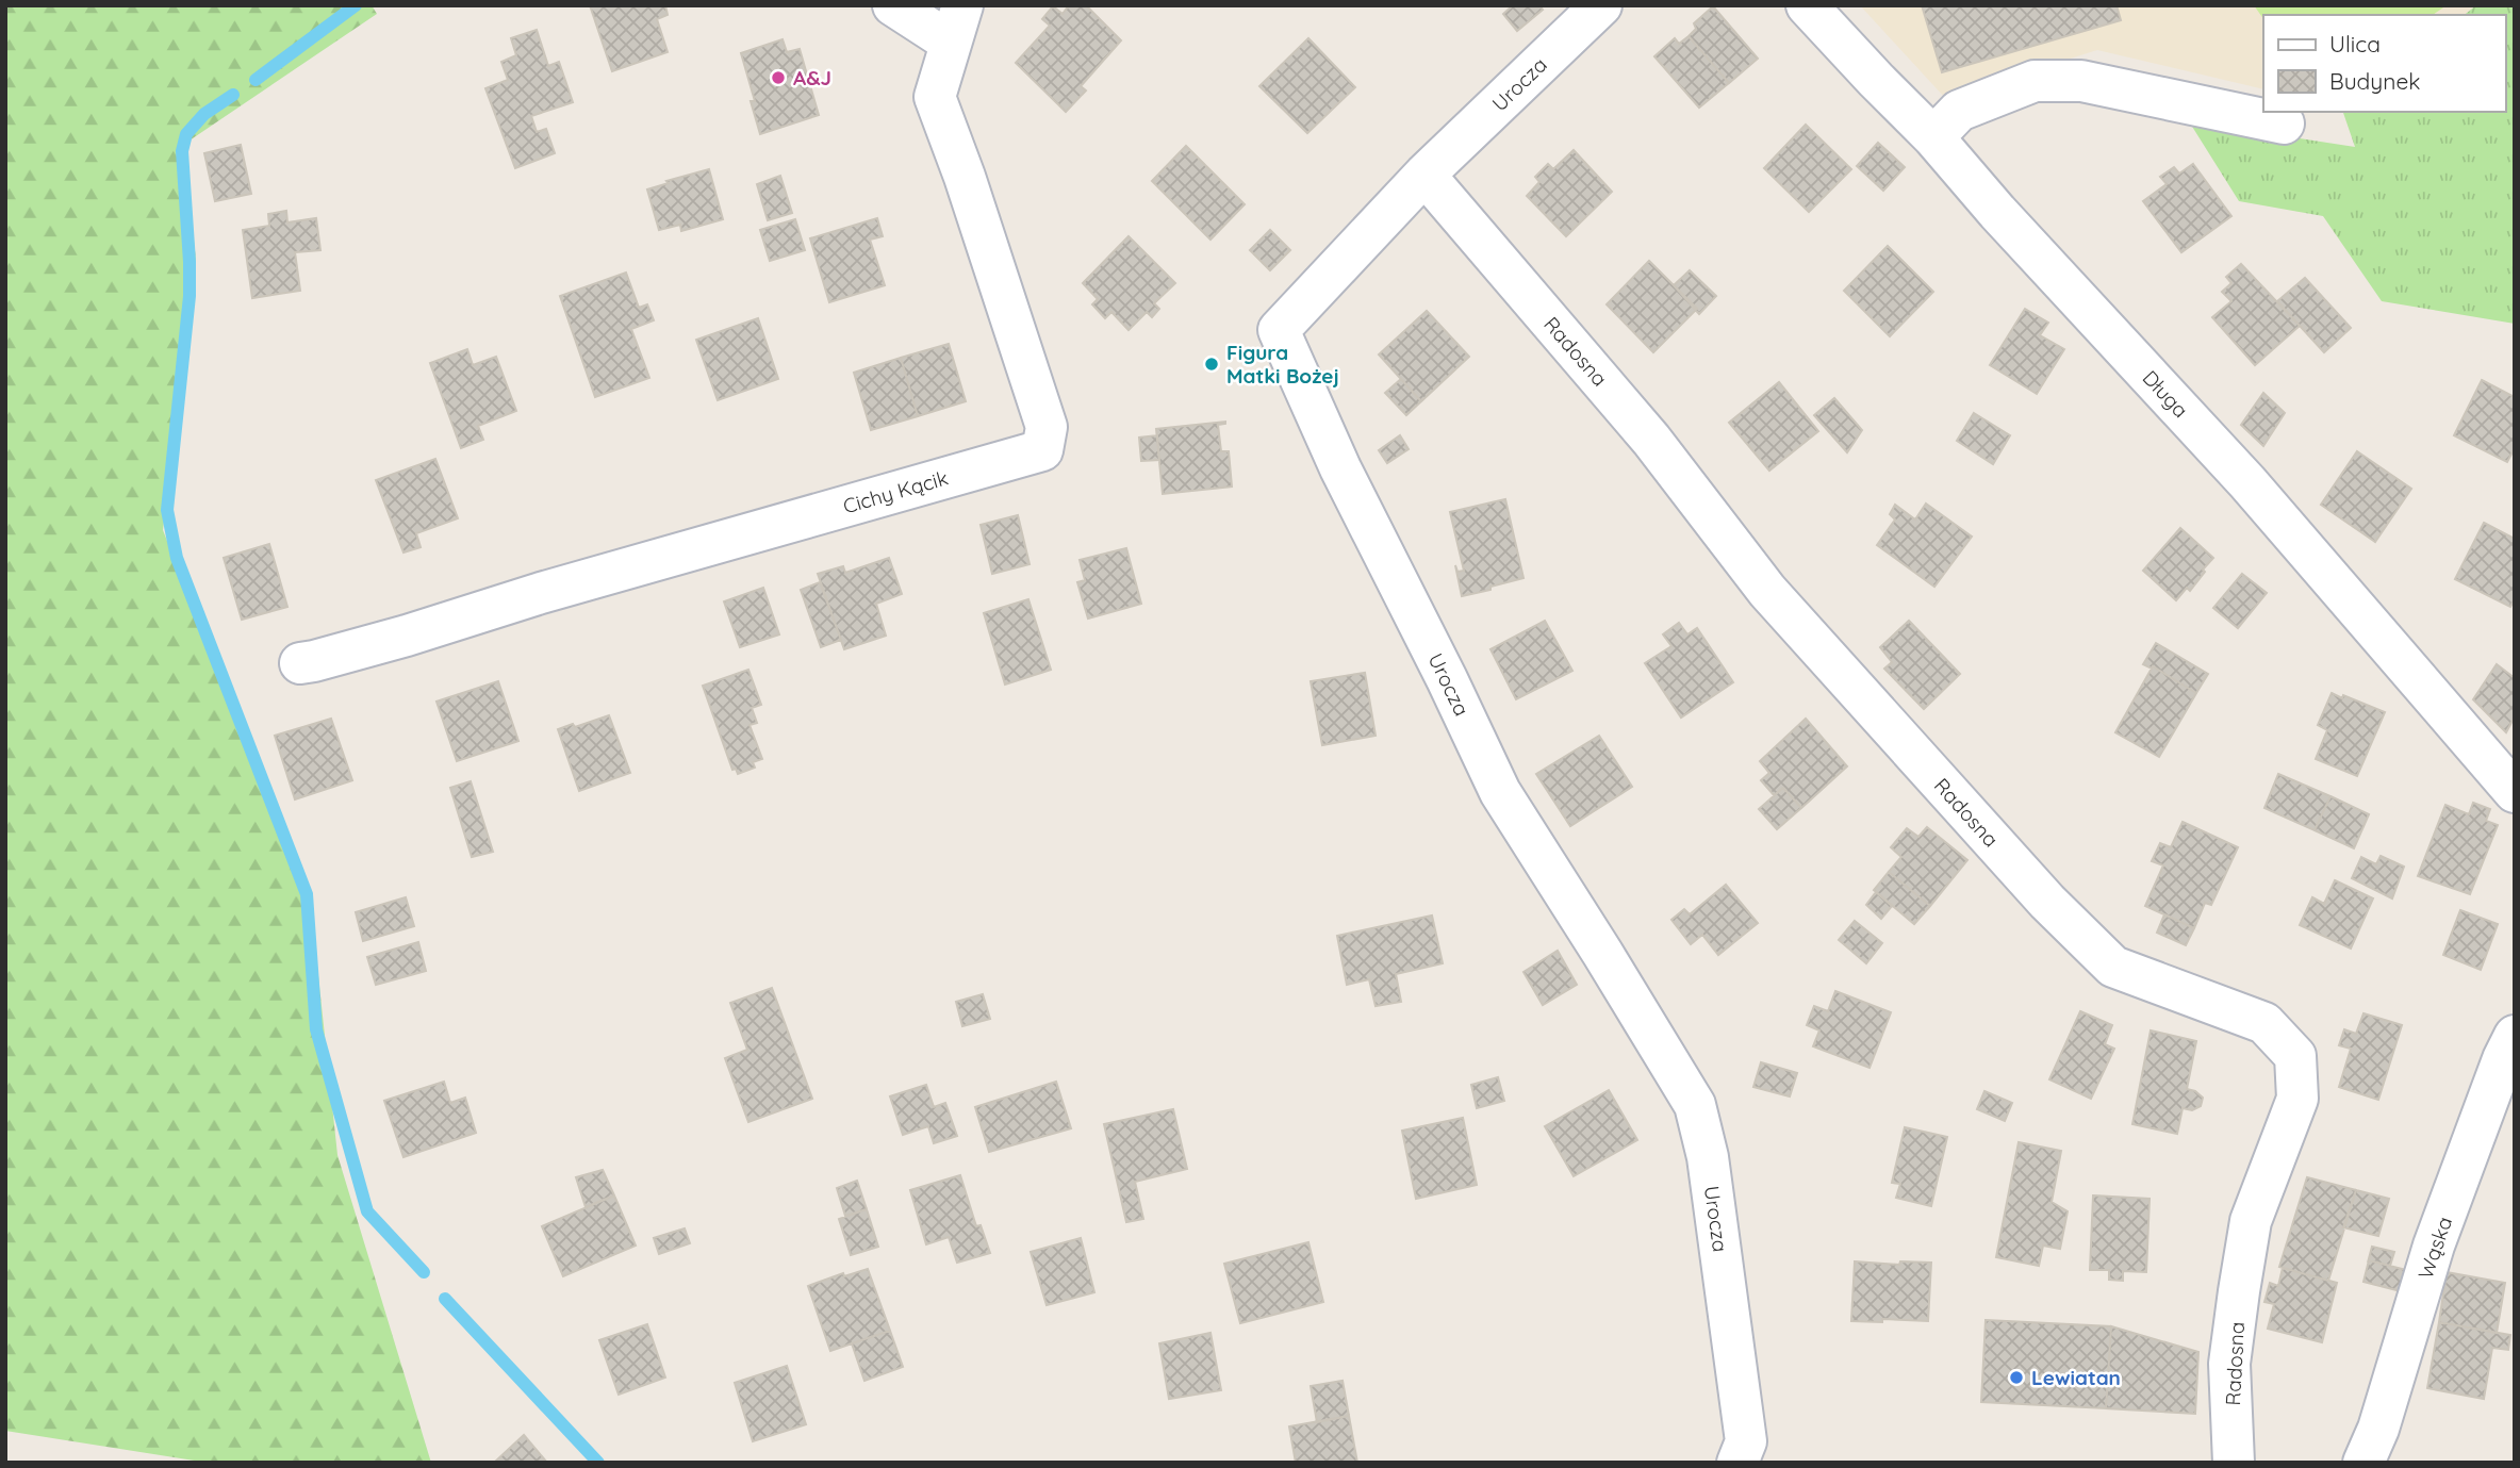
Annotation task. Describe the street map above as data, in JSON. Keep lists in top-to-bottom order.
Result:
{
  "streets": {
    "street": [
      "Urocza",
      "Radosna",
      "Długa",
      "Cichy Kącik",
      "Wąska"
    ]
  },
  "crossings": [
    ["Urocza", "Radosna"]
  ],
  "places": ["A&J", "Figura Matki Bożej", "Lewiatan"],
  "legend": ["Ulica", "Budynek"]
}
